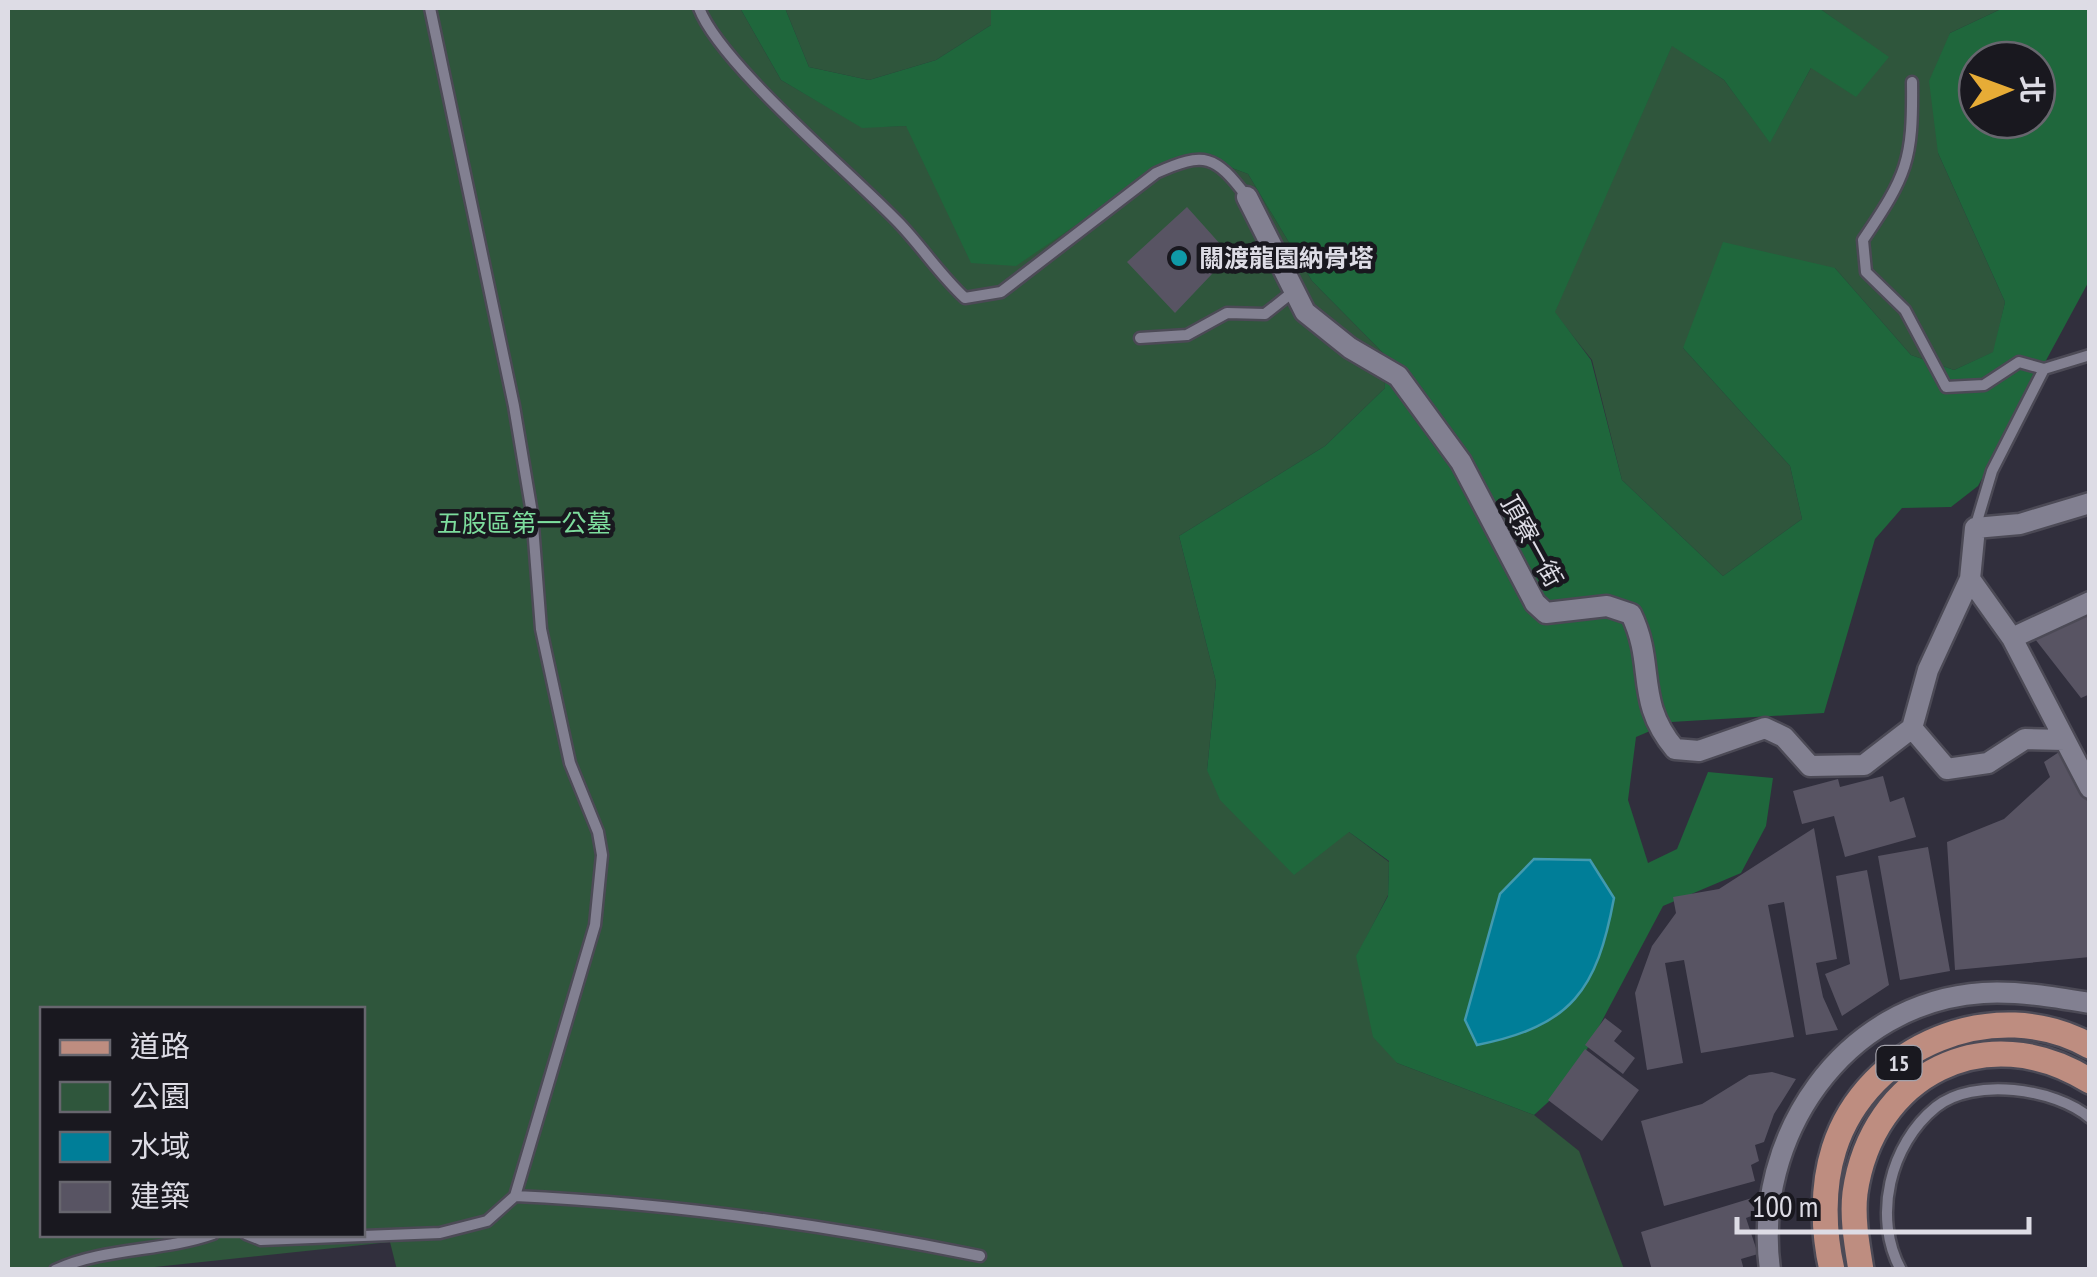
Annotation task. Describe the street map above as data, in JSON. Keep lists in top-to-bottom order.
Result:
{
  "streets": {
    "main road": ["15"],
    "street": ["頂寮一街"]
  },
  "parks": ["五股區第一公墓"],
  "places": ["關渡龍園納骨塔"],
  "legend": [
    "道路",
    "公園",
    "水域",
    "建築"
  ],
  "scale_bar": "100 m",
  "north": "right"
}
